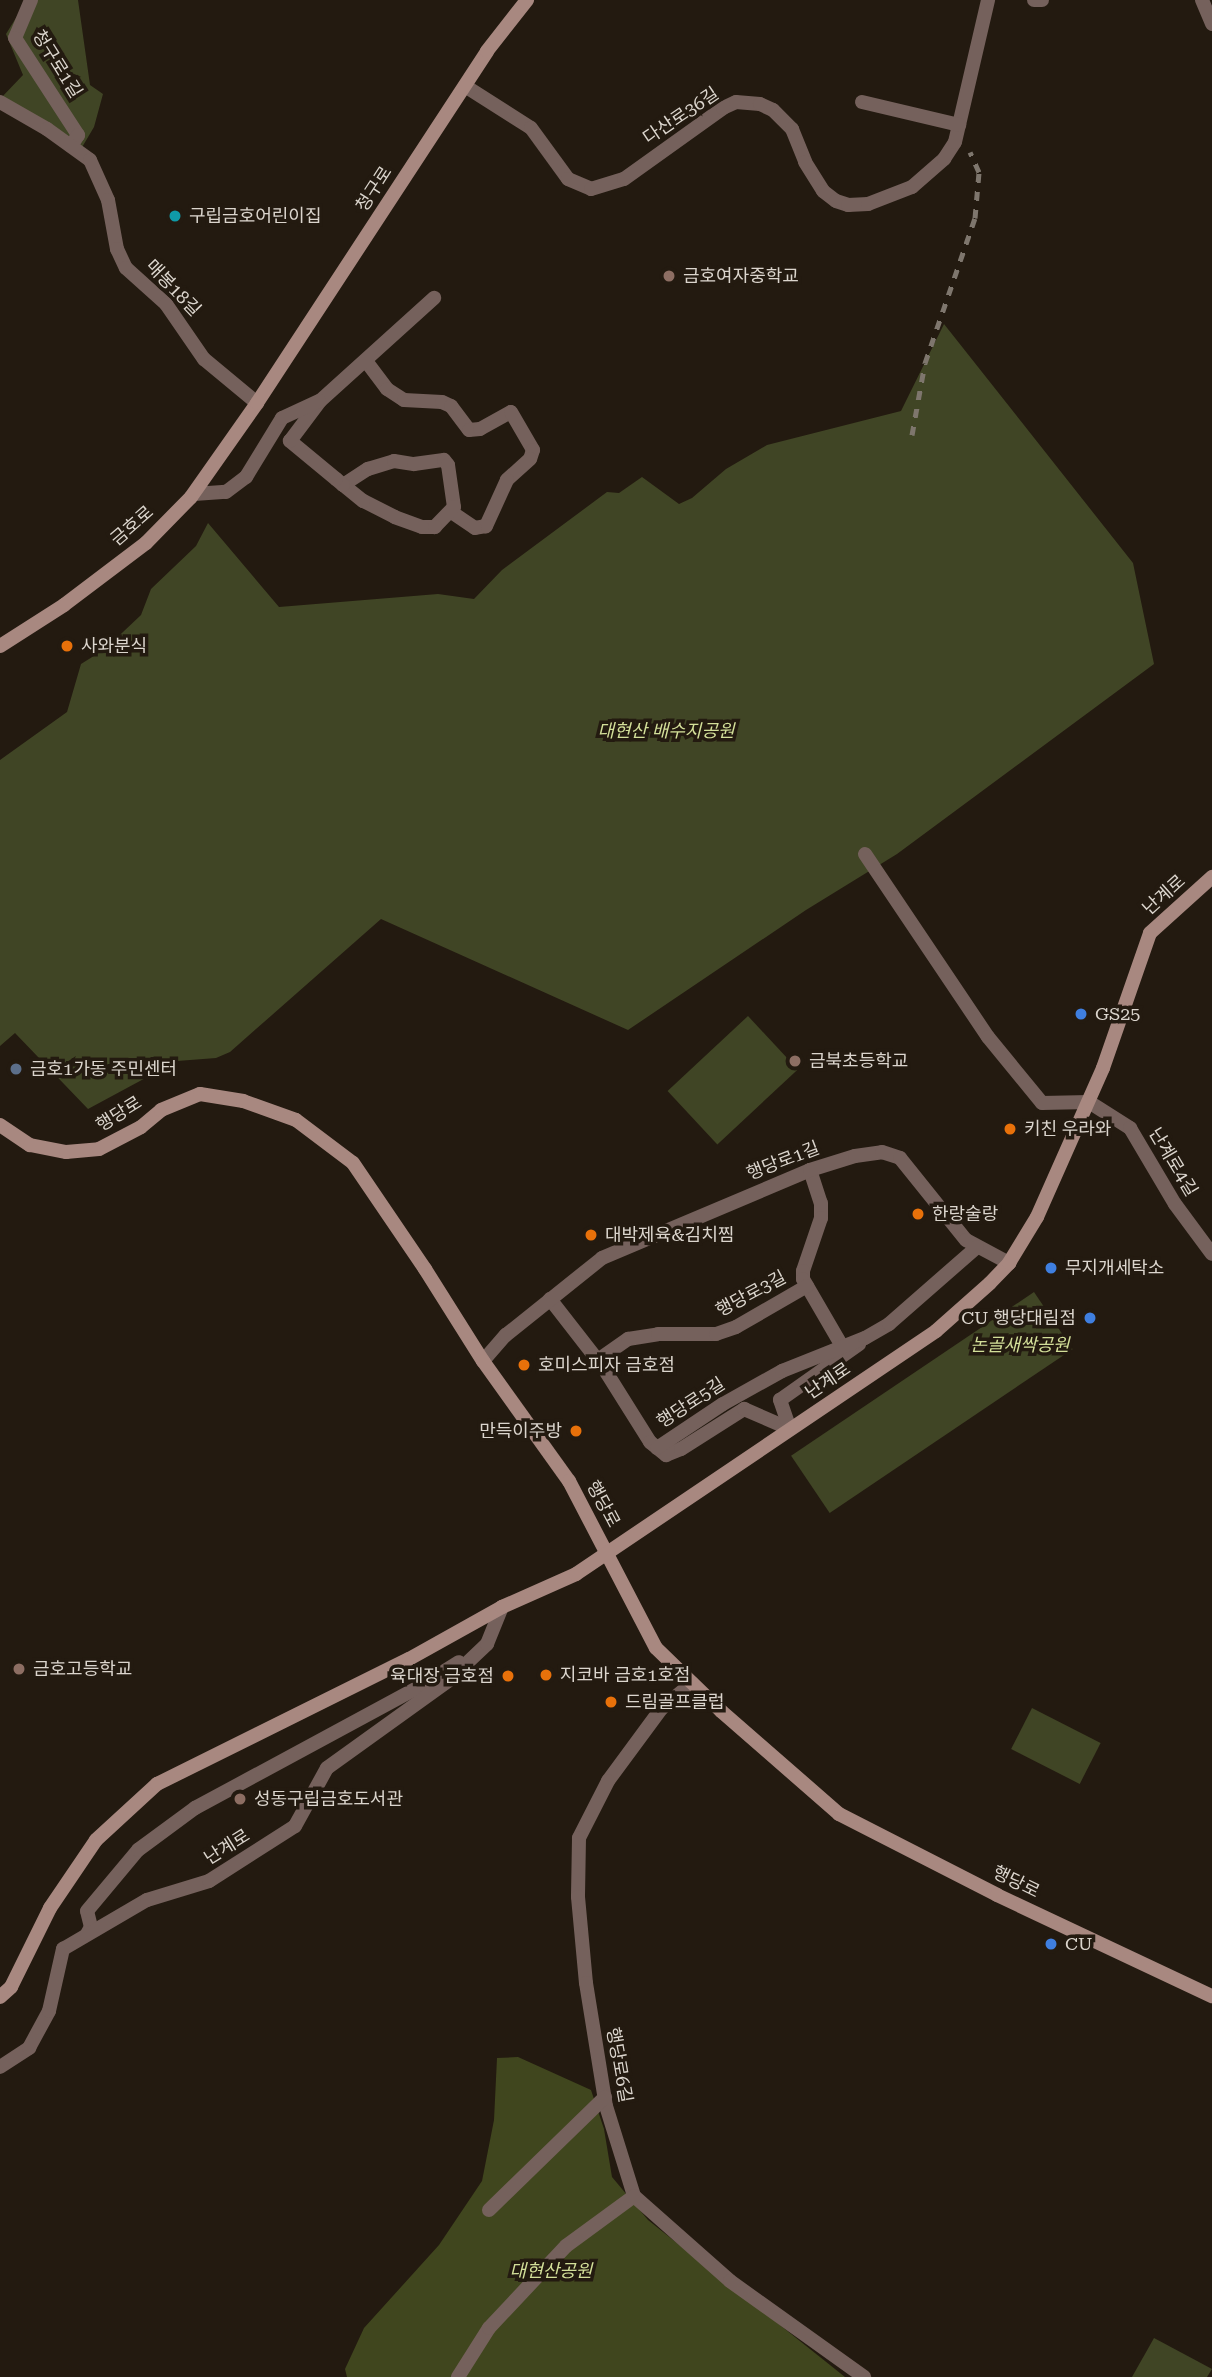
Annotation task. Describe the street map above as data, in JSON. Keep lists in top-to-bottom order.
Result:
{
  "streets": {
    "main road": [
      "청구로",
      "금호로",
      "난계로",
      "행당로"
    ],
    "street": [
      "청구로1길",
      "다산로36길",
      "매봉18길",
      "행당로1길",
      "난계로4길",
      "행당로3길",
      "행당로5길",
      "행당로6길"
    ]
  },
  "crossings": [
    ["청구로1길", "매봉18길"],
    ["다산로36길", "청구로"],
    ["청구로", "매봉18길"],
    ["청구로", "금호로"],
    ["매봉18길", "금호로"],
    ["난계로", "행당로"],
    ["난계로", "행당로1길"],
    ["난계로", "난계로4길"],
    ["행당로", "행당로1길"],
    ["행당로", "행당로6길"],
    ["행당로1길", "행당로3길"],
    ["행당로1길", "행당로5길"],
    ["행당로3길", "행당로5길"]
  ],
  "parks": ["대현산 배수지공원", "논골새싹공원", "대현산공원"],
  "places": [
    "구립금호어린이집",
    "금호여자중학교",
    "사와분식",
    "GS25",
    "금북초등학교",
    "금호1가동 주민센터",
    "키친 우라와",
    "한랑술랑",
    "대박제육&김치찜",
    "무지개세탁소",
    "CU 행당대림점",
    "호미스피자 금호점",
    "만득이주방",
    "금호고등학교",
    "지코바 금호1호점",
    "육대장 금호점",
    "드림골프클럽",
    "성동구립금호도서관",
    "CU"
  ]
}
